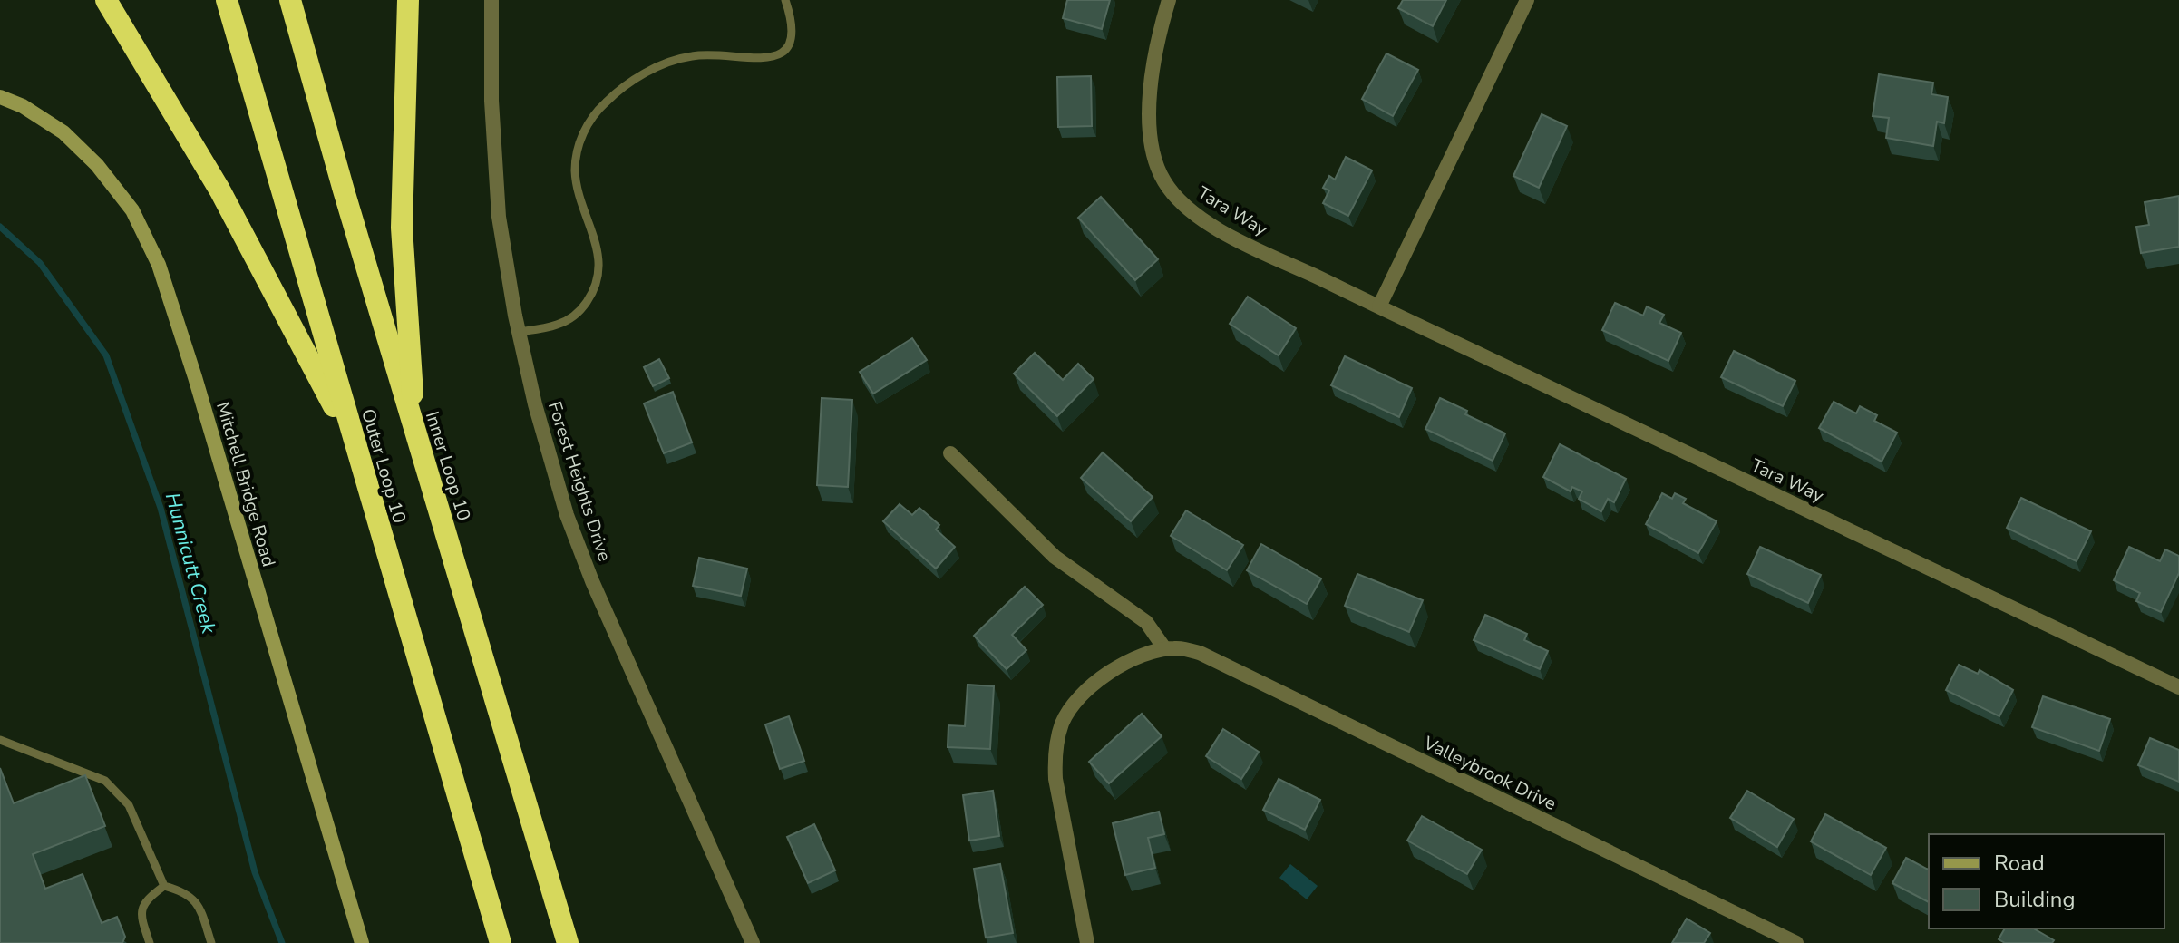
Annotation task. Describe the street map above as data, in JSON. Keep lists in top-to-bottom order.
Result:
{
  "streets": {
    "highway": ["Outer Loop 10", "Inner Loop 10"],
    "street": [
      "Tara Way",
      "Forest Heights Drive",
      "Mitchell Bridge Road",
      "Valleybrook Drive"
    ]
  },
  "water": ["Hunnicutt Creek"],
  "legend": ["Road", "Building"]
}
